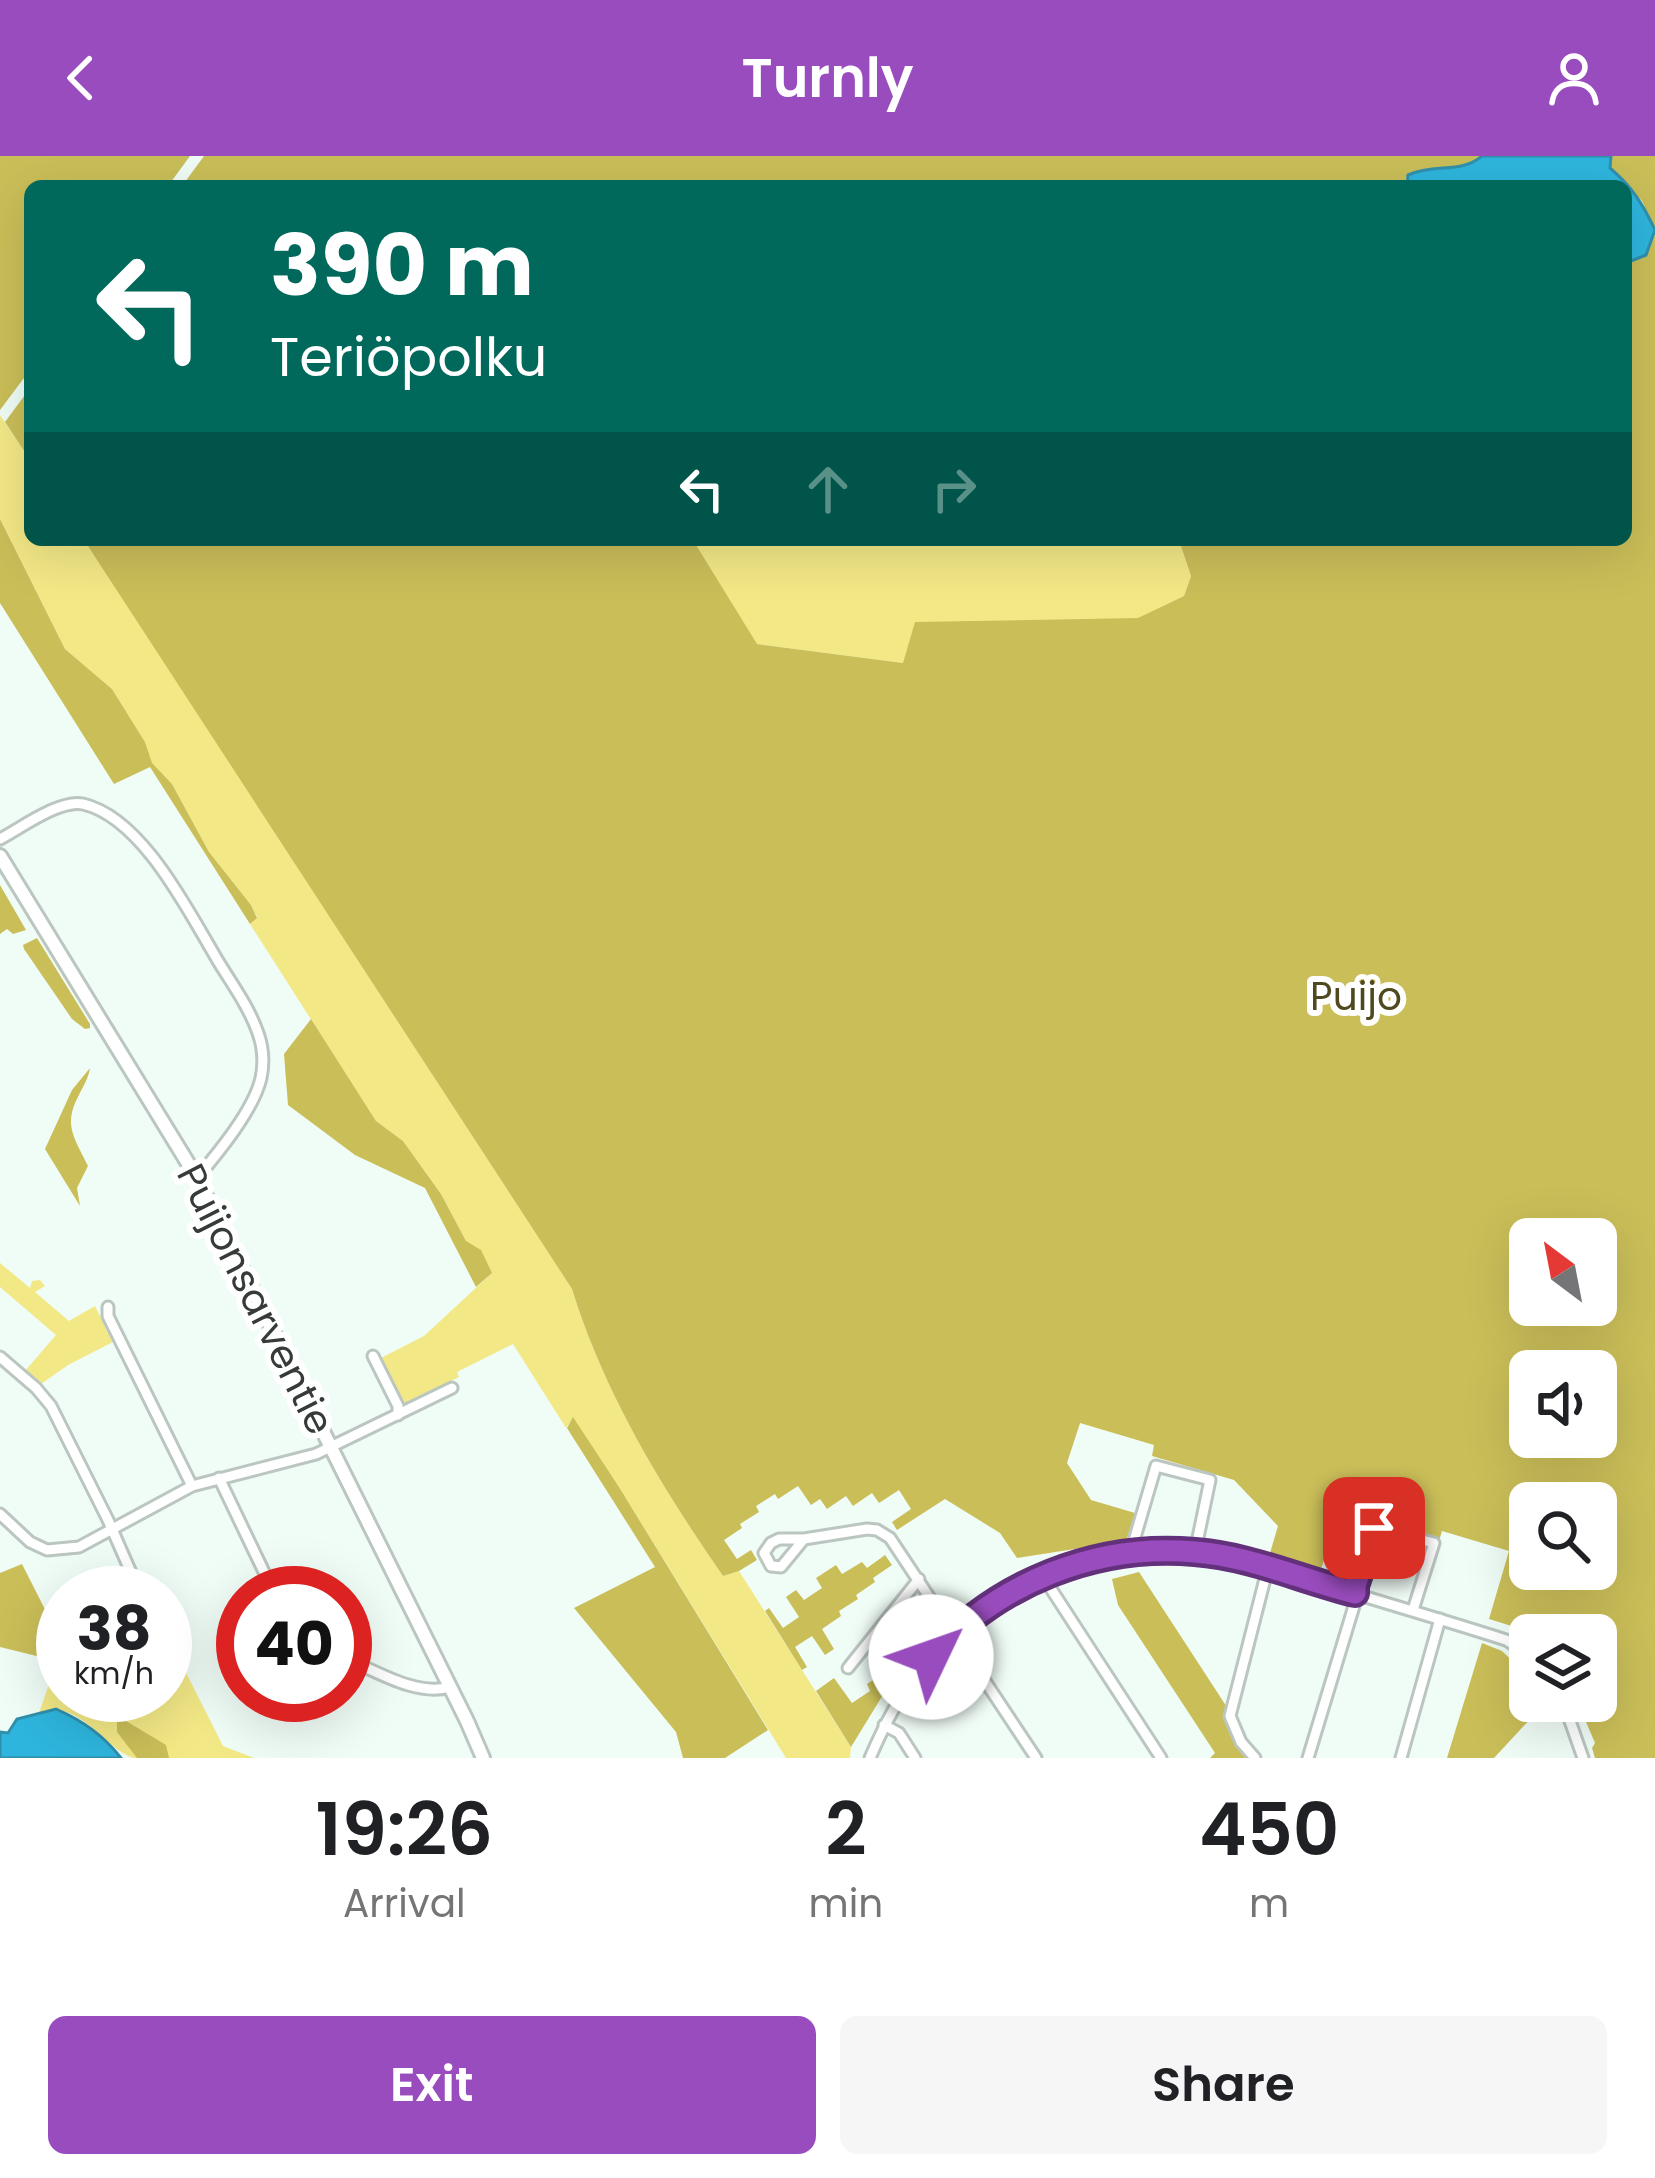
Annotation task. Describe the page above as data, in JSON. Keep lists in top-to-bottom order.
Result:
{
  "streets": {
    "main road": ["Puijonsarventie"]
  },
  "parks": ["Puijo"],
  "north": "top left",
  "page": {
    "header": "Turnly",
    "turn": ["390 m", "Teriöpolku"],
    "speed": "38 km/h",
    "limit": "40",
    "eta": [
      "19:26",
      "Arrival",
      "2",
      "min",
      "450",
      "m"
    ],
    "buttons": ["Exit", "Share"]
  }
}
